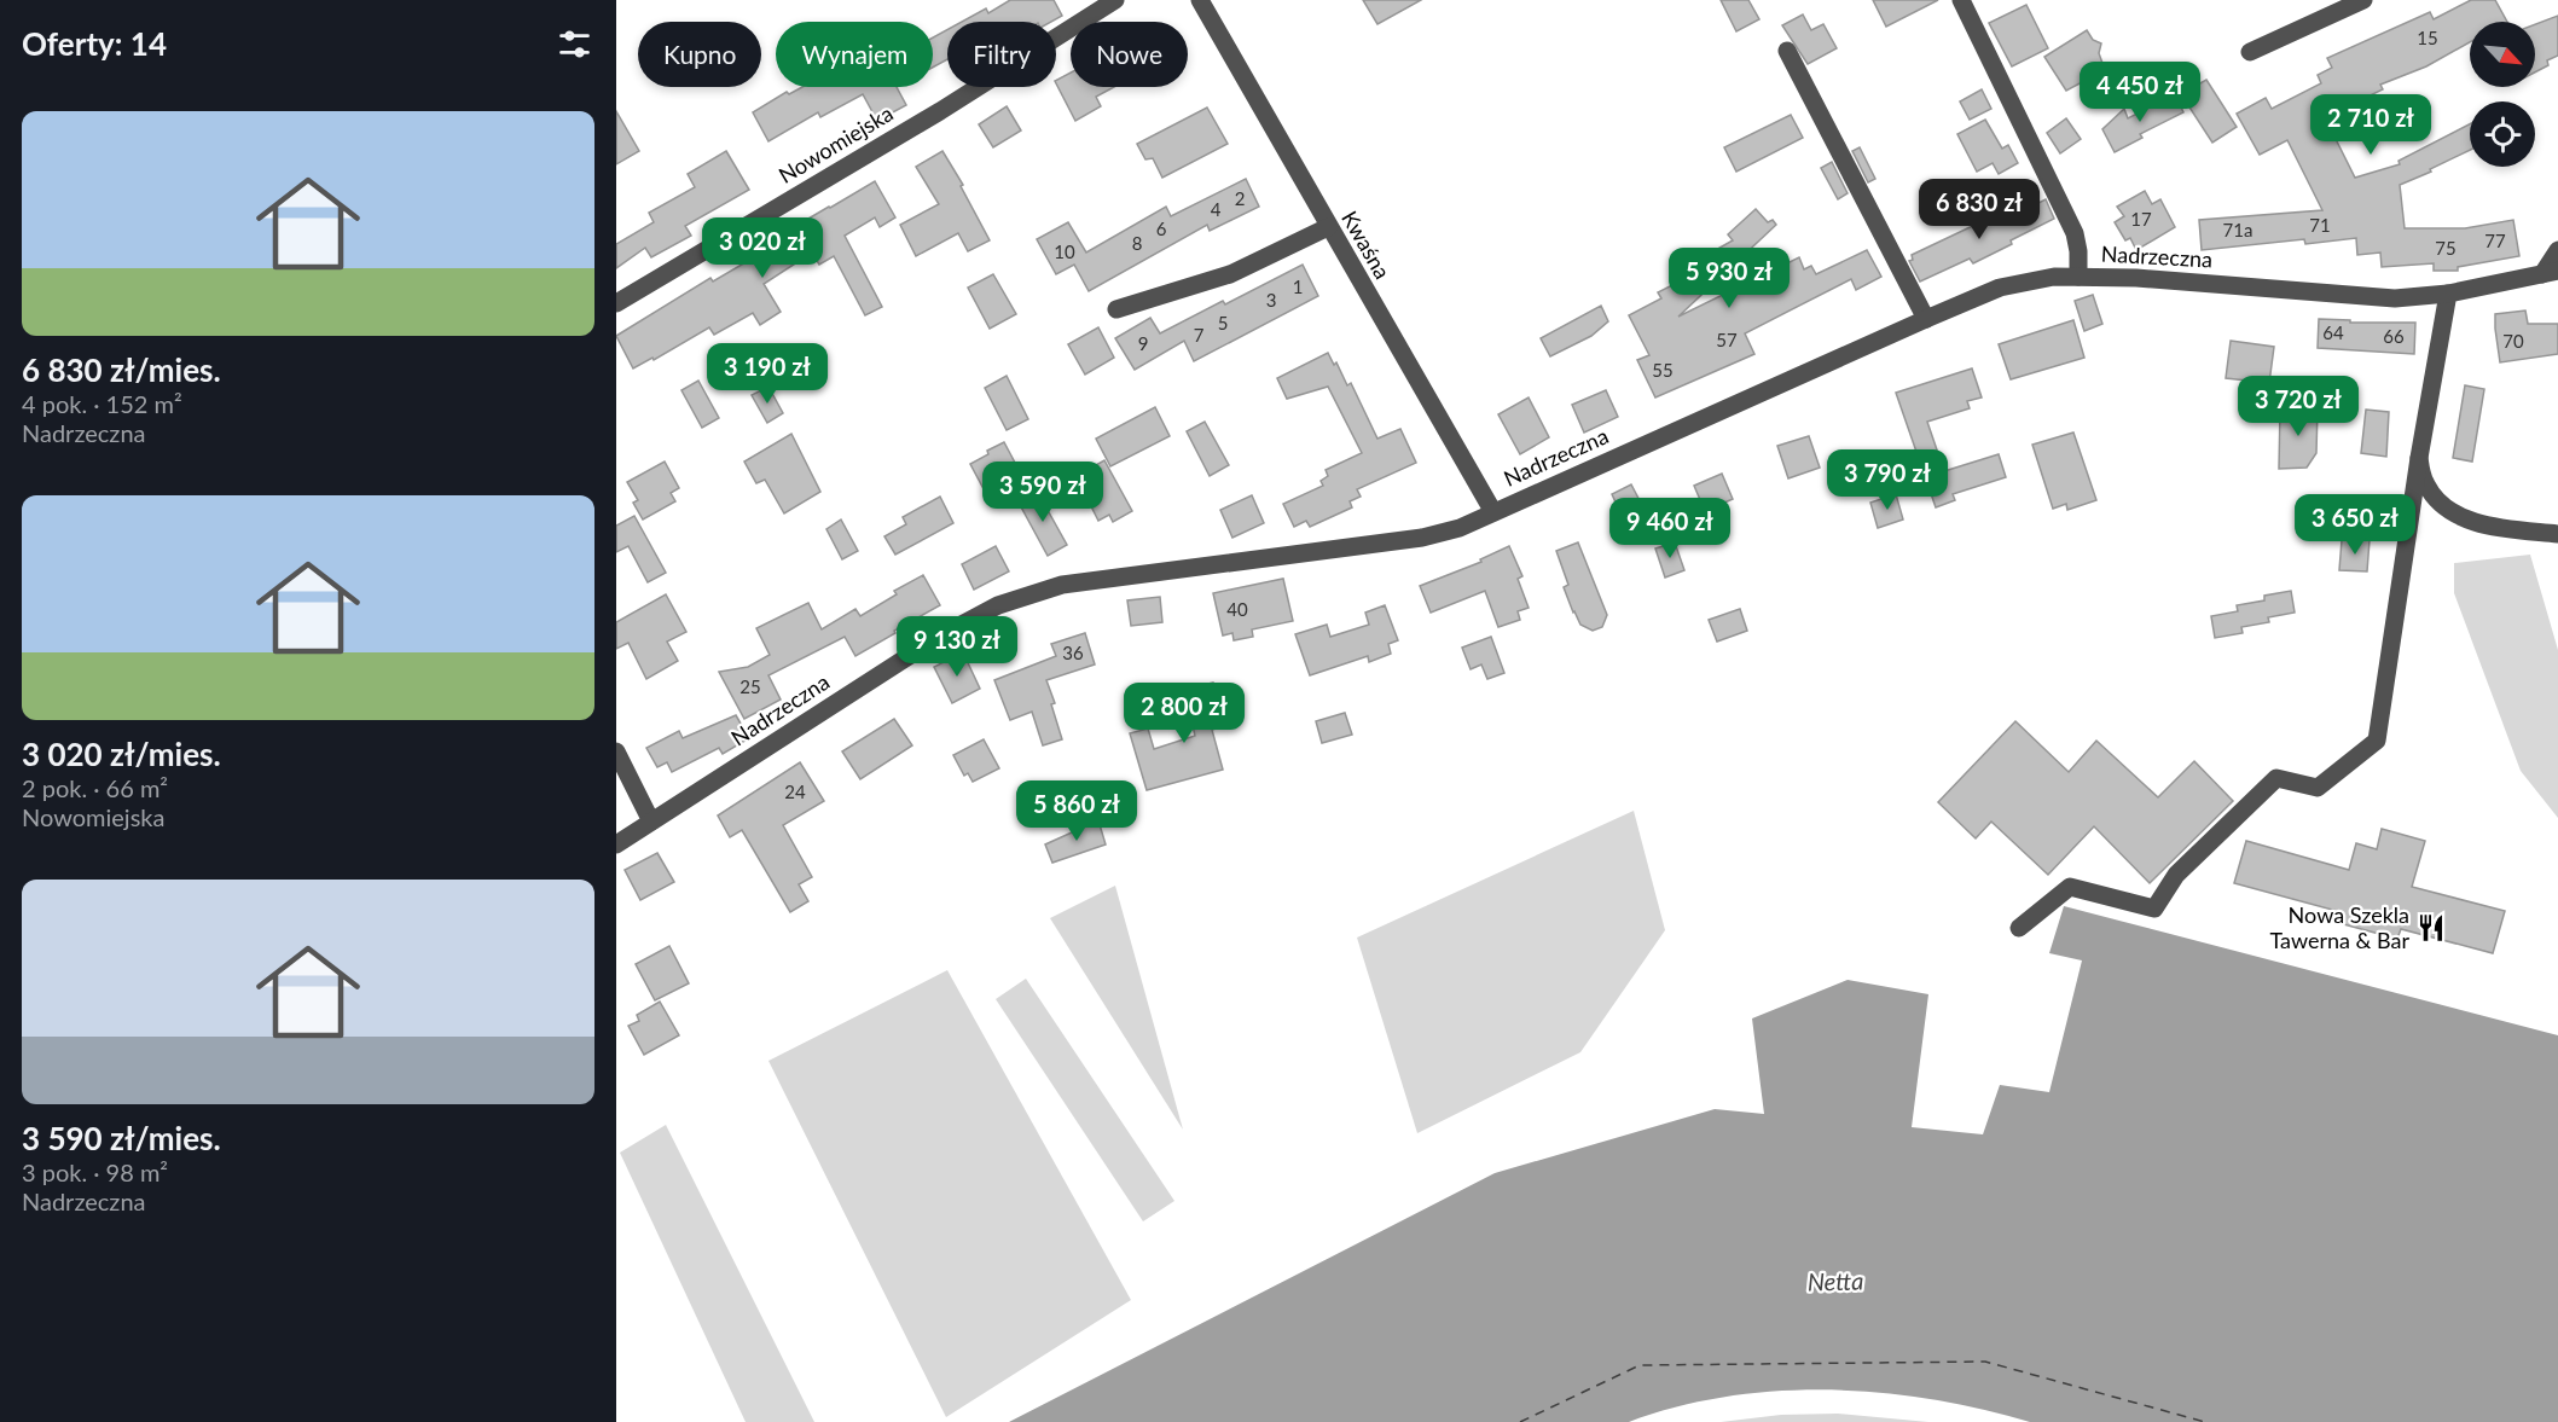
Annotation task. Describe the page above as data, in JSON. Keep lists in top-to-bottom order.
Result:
{
  "streets": {
    "street": ["Nowomiejska", "Kwaśna", "Nadrzeczna"]
  },
  "crossings": [
    ["Kwaśna", "Nadrzeczna"]
  ],
  "water": ["Netta"],
  "places": {
    "restaurant": ["Nowa Szekla Tawerna & Bar"]
  },
  "house_numbers": [
    "15",
    "2",
    "4",
    "17",
    "71",
    "6",
    "71a",
    "77",
    "8",
    "75",
    "10",
    "1",
    "3",
    "5",
    "64",
    "7",
    "66",
    "57",
    "70",
    "9",
    "55",
    "40",
    "36",
    "25",
    "24"
  ],
  "north": "bottom right",
  "page": {
    "heading": "Oferty: 14",
    "chip": [
      "Kupno",
      "Wynajem",
      "Filtry",
      "Nowe"
    ],
    "price": [
      "4 450 zł",
      "2 710 zł",
      "6 830 zł",
      "3 020 zł",
      "5 930 zł",
      "3 190 zł",
      "3 720 zł",
      "3 790 zł",
      "3 590 zł",
      "3 650 zł",
      "9 460 zł",
      "9 130 zł",
      "2 800 zł",
      "5 860 zł"
    ],
    "list": [
      {
        "name": "6 830 zł/mies.",
        "note": "4 pok. · 152 m² · Nadrzeczna"
      },
      {
        "name": "3 020 zł/mies.",
        "note": "2 pok. · 66 m² · Nowomiejska"
      },
      {
        "name": "3 590 zł/mies.",
        "note": "3 pok. · 98 m² · Nadrzeczna"
      }
    ]
  }
}
